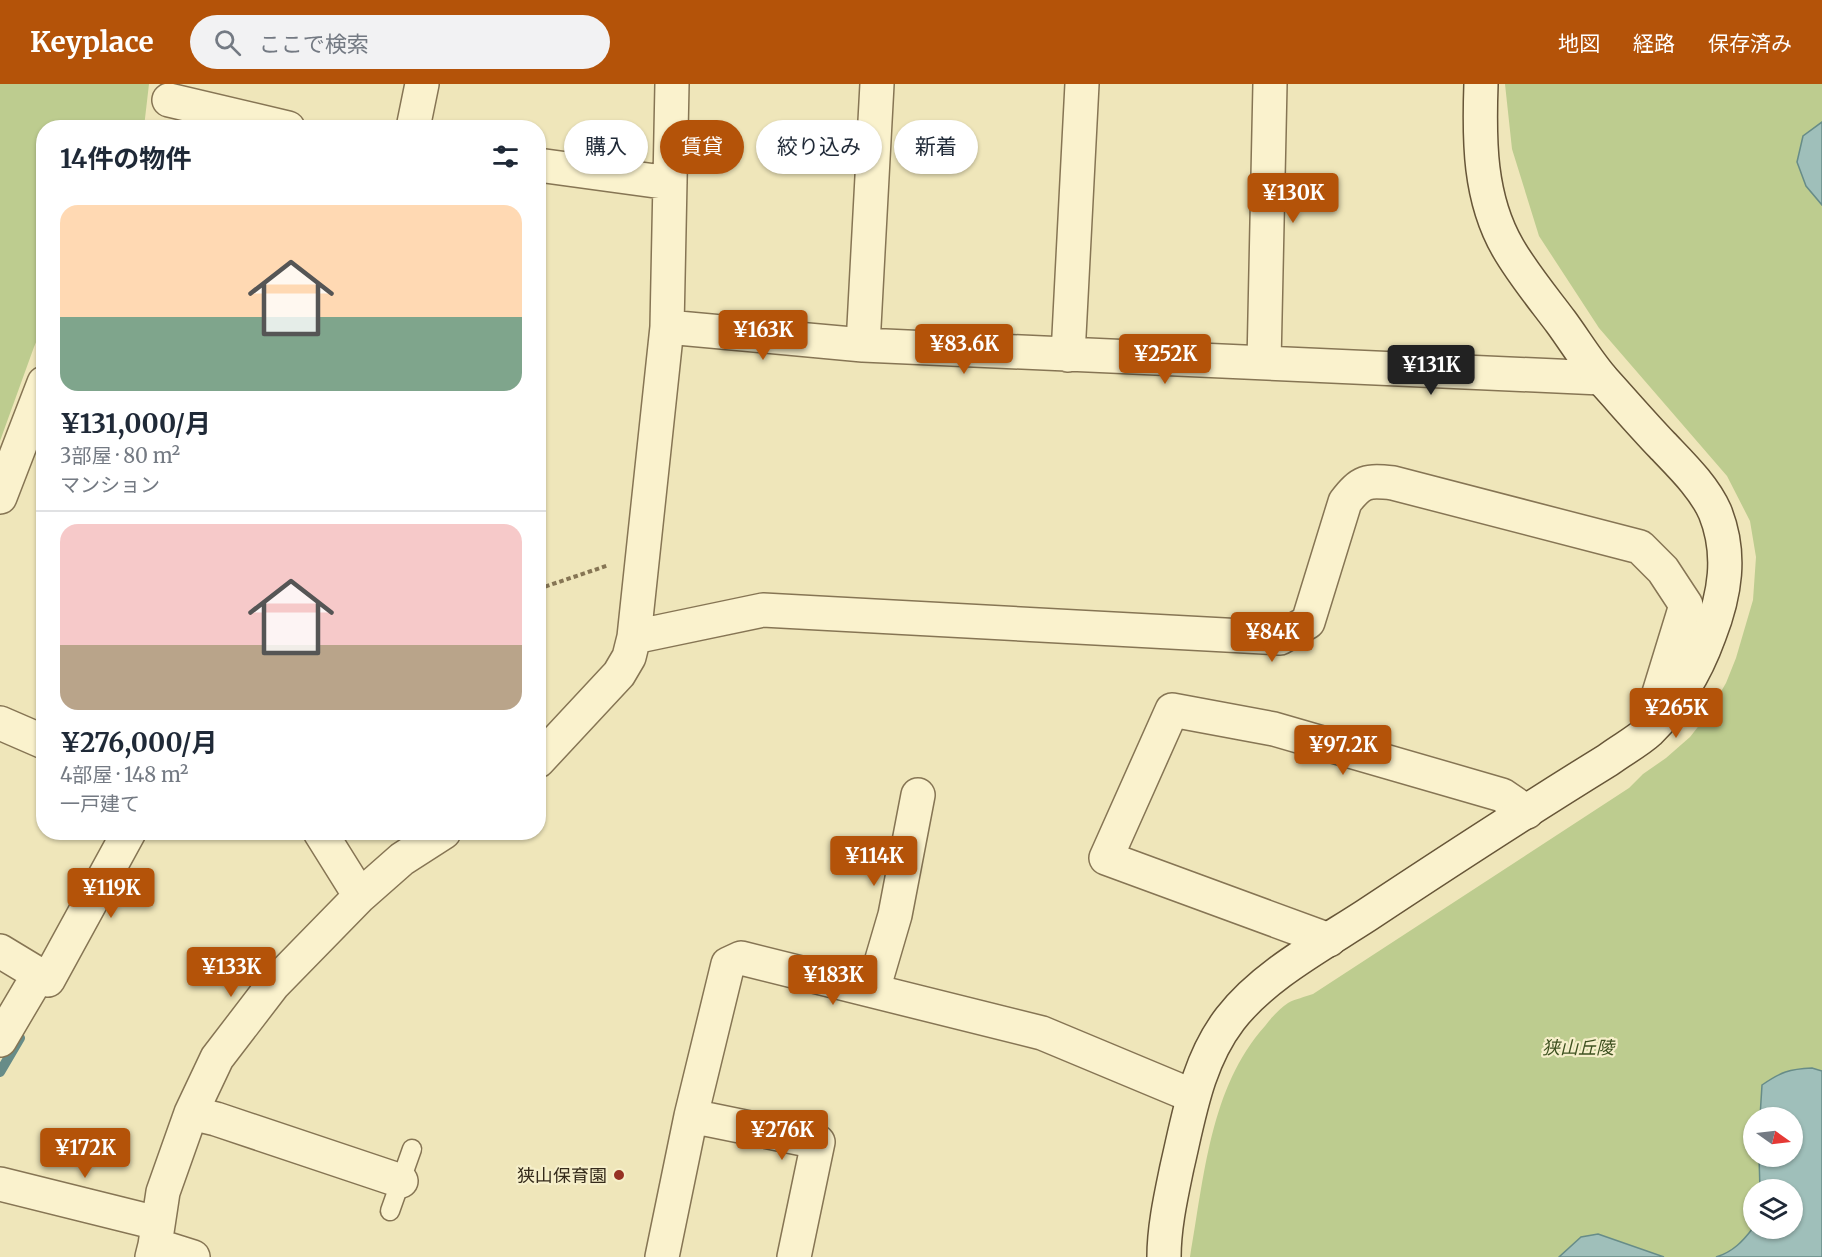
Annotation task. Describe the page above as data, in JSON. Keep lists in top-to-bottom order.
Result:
{
  "parks": ["狭山丘陵"],
  "places": ["狭山保育園"],
  "north": "right",
  "page": {
    "header": "Keyplace",
    "search": "ここで検索",
    "nav": ["地図", "経路", "保存済み"],
    "chip": [
      "購入",
      "賃貸",
      "絞り込み",
      "新着"
    ],
    "heading": "14件の物件",
    "price": [
      "¥130K",
      "¥163K",
      "¥83.6K",
      "¥252K",
      "¥131K",
      "¥84K",
      "¥265K",
      "¥97.2K",
      "¥114K",
      "¥119K",
      "¥133K",
      "¥183K",
      "¥276K",
      "¥172K"
    ],
    "list": [
      {
        "name": "¥131,000/月",
        "note": "3部屋 · 80 m² · マンション"
      },
      {
        "name": "¥276,000/月",
        "note": "4部屋 · 148 m² · 一戸建て"
      }
    ]
  }
}
